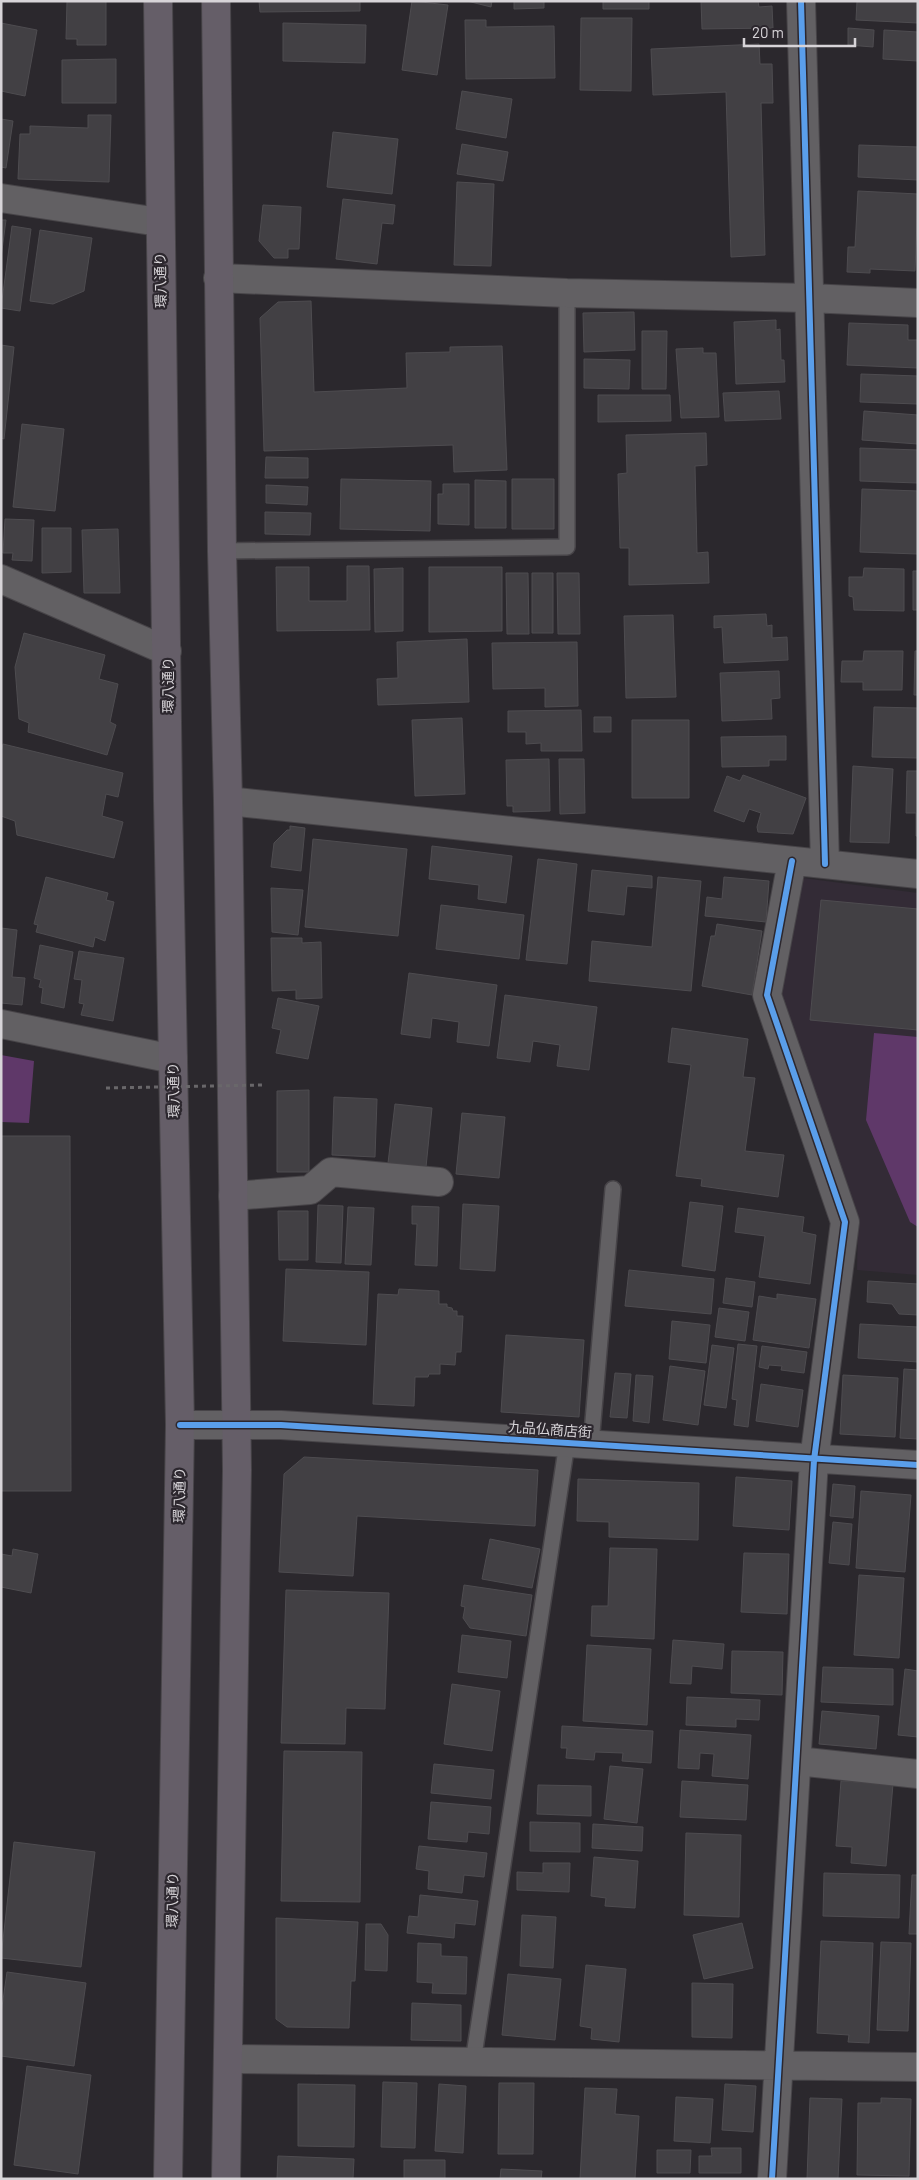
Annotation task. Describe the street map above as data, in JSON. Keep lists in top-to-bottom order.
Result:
{
  "streets": {
    "main road": ["環八通り"],
    "street": ["九品仏商店街"]
  },
  "crossings": [
    ["環八通り", "九品仏商店街"]
  ],
  "scale_bar": "20 m"
}
